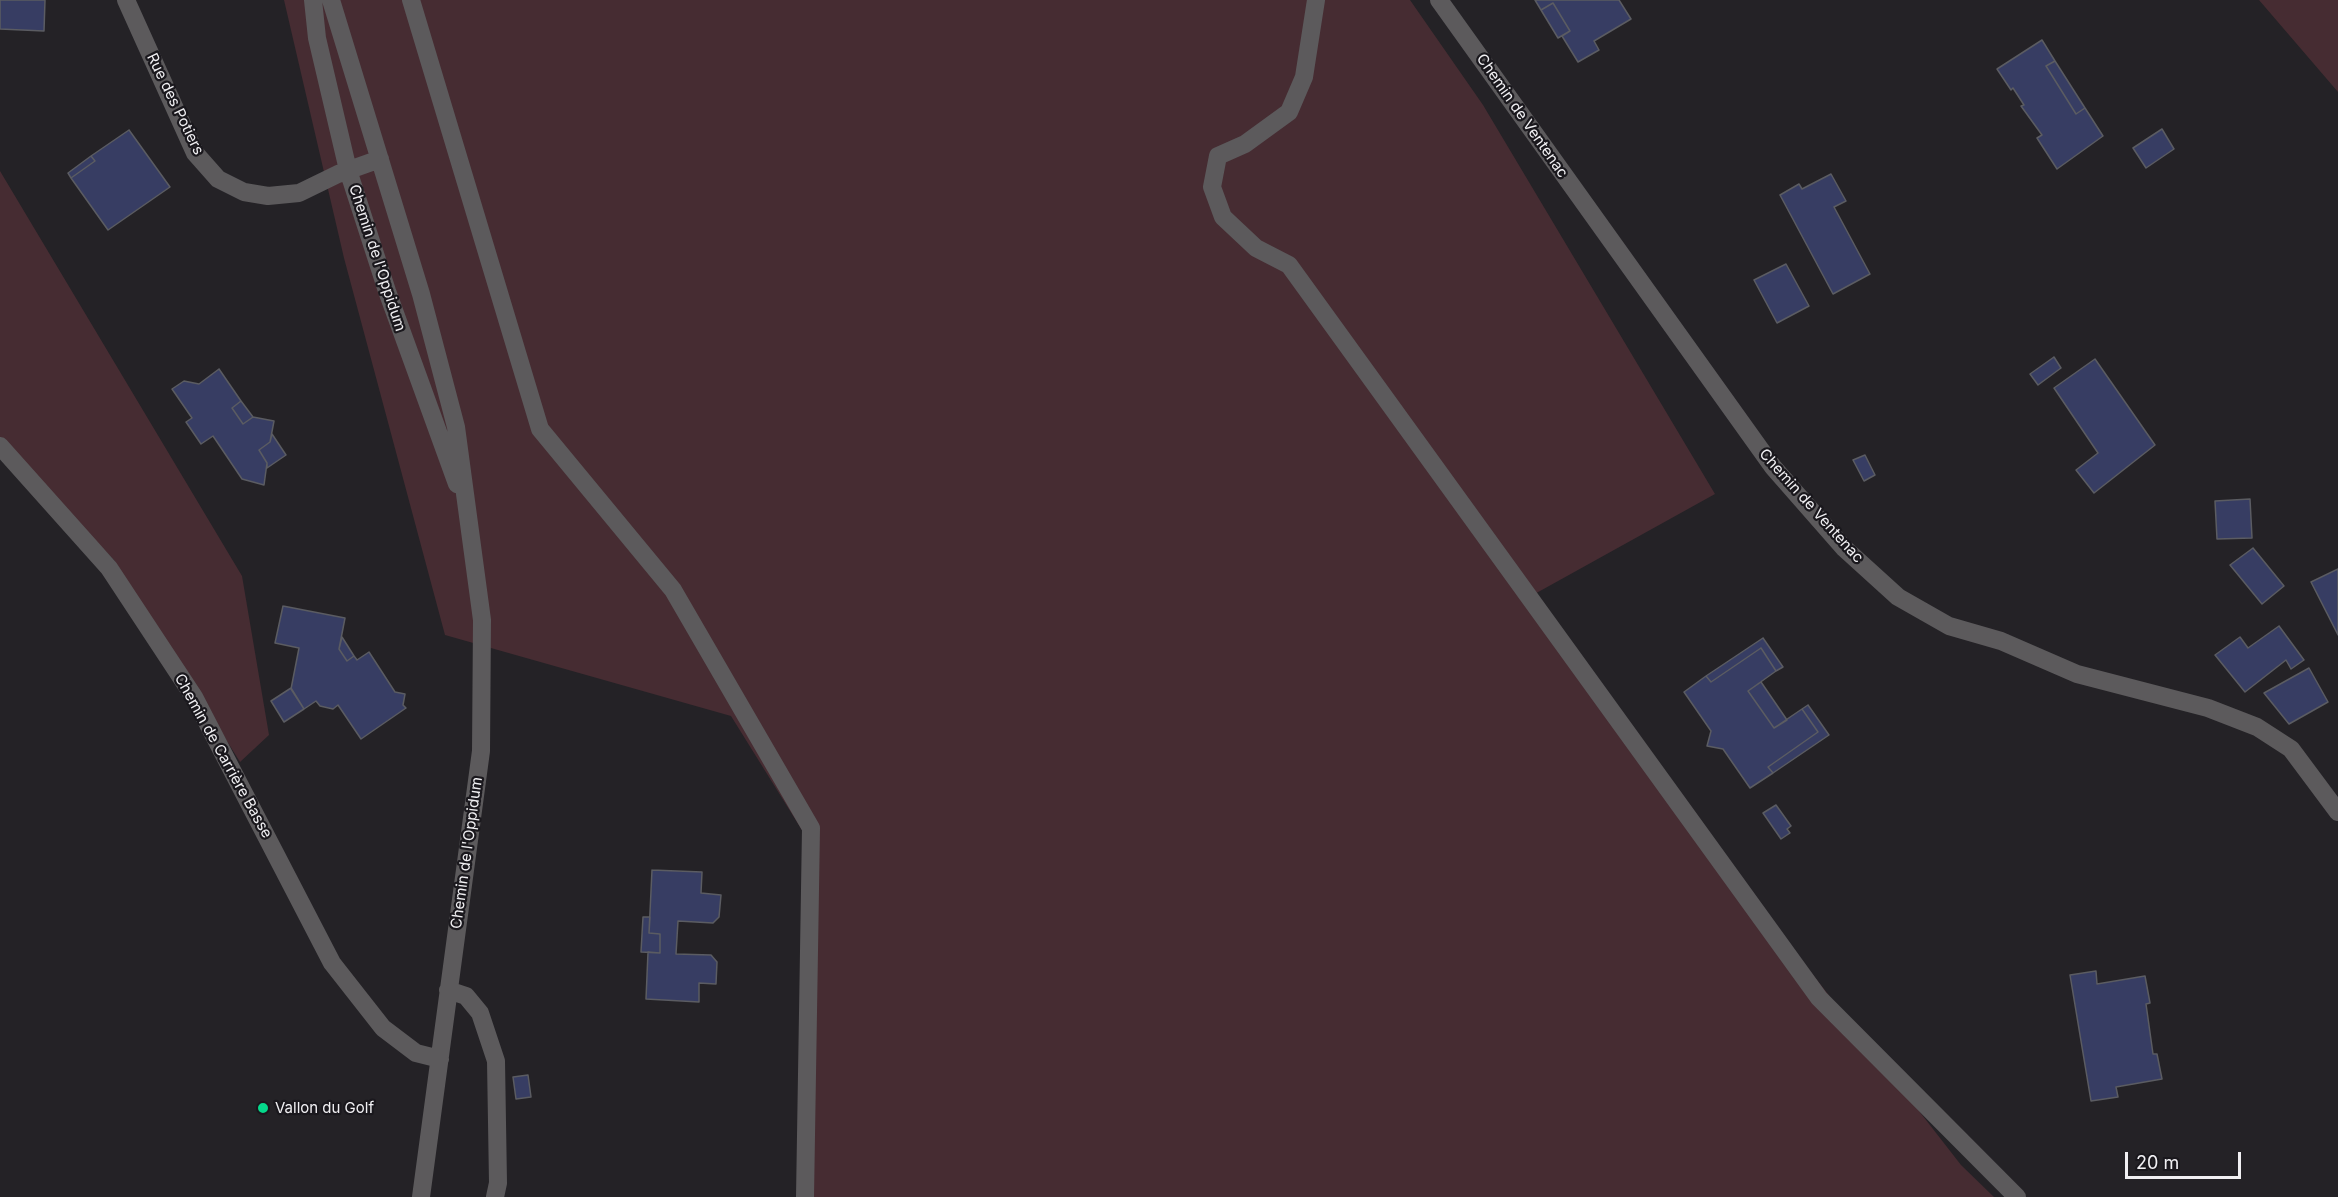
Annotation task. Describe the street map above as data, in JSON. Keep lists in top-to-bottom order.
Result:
{
  "streets": {
    "street": [
      "Rue des Potiers",
      "Chemin de Ventenac",
      "Chemin de l'Oppidum",
      "Chemin de Carrière Basse"
    ]
  },
  "crossings": [
    ["Rue des Potiers", "Chemin de l'Oppidum"],
    ["Chemin de l'Oppidum", "Chemin de Carrière Basse"]
  ],
  "places": ["Vallon du Golf"],
  "scale_bar": "20 m"
}
